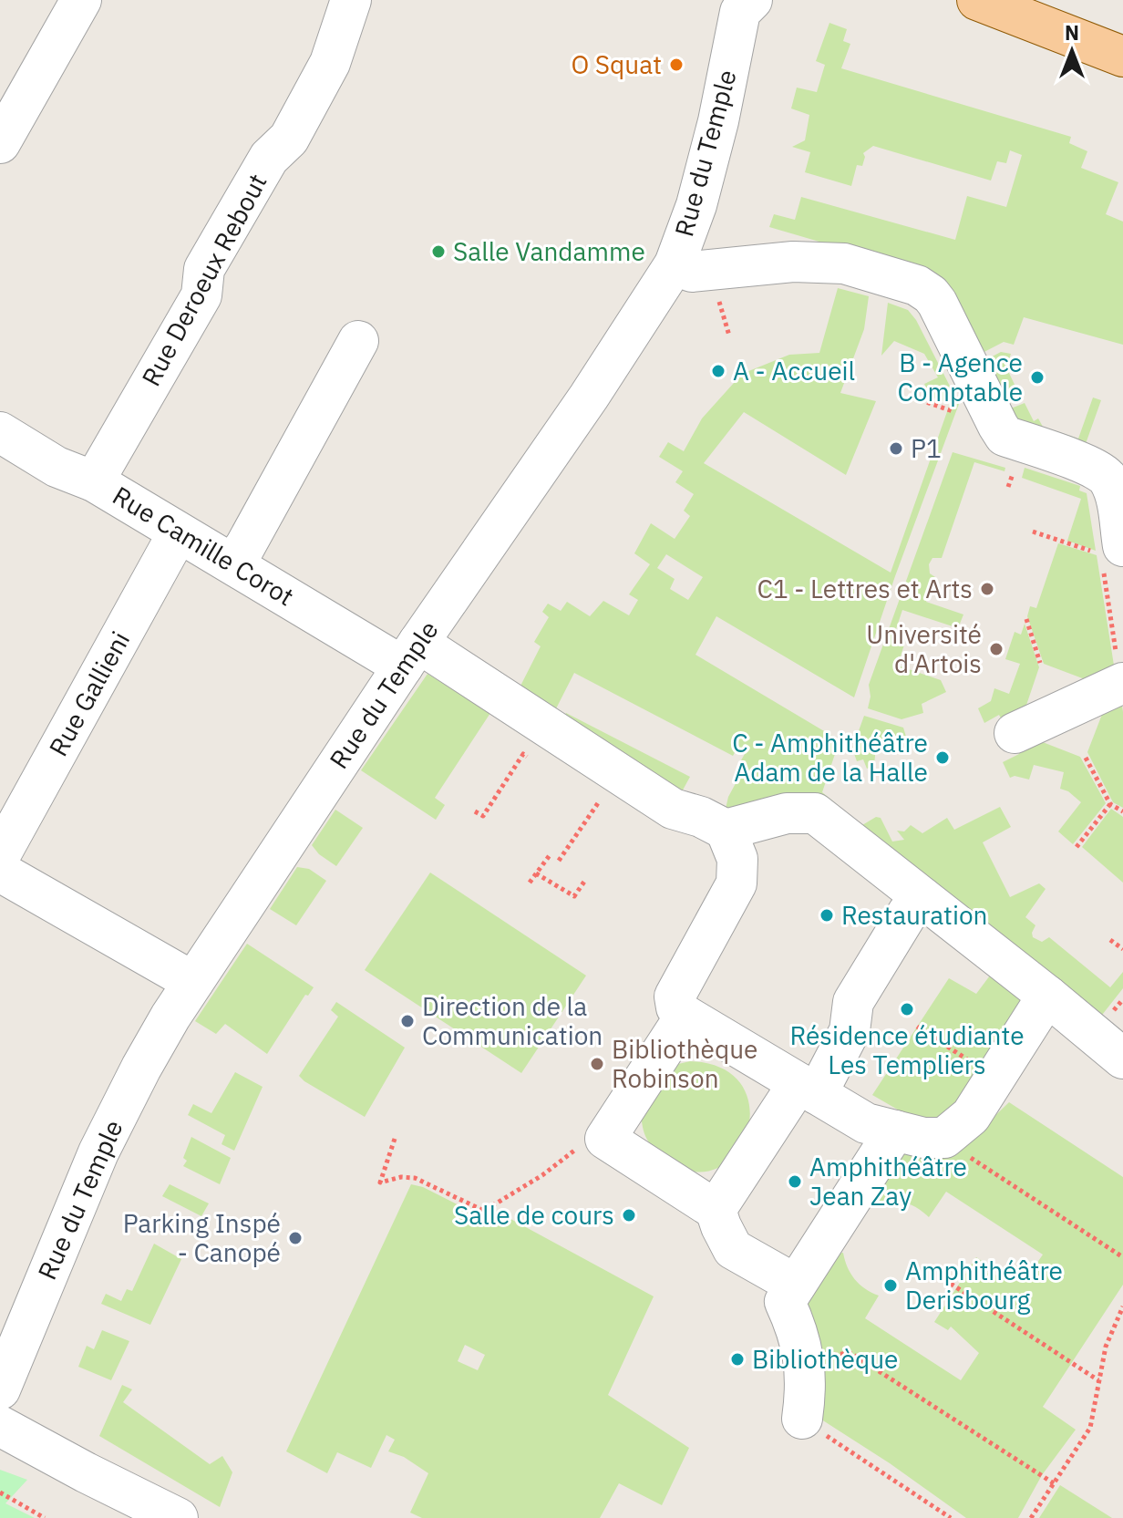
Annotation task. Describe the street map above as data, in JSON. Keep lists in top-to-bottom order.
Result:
{
  "streets": {
    "street": [
      "Rue du Temple",
      "Rue Deroeux Rebout",
      "Rue Camille Corot",
      "Rue Gallieni"
    ]
  },
  "crossings": [
    ["Rue du Temple", "Rue Camille Corot"],
    ["Rue Deroeux Rebout", "Rue Camille Corot"],
    ["Rue Camille Corot", "Rue Gallieni"]
  ],
  "places": [
    "O Squat",
    "Salle Vandamme",
    "A - Accueil",
    "B - Agence Comptable",
    "P1",
    "C1 - Lettres et Arts",
    "Université d'Artois",
    "C - Amphithéâtre Adam de la Halle",
    "Restauration",
    "Résidence étudiante Les Templiers",
    "Direction de la Communication",
    "Bibliothèque Robinson",
    "Amphithéâtre Jean Zay",
    "Salle de cours",
    "Parking Inspé - Canopé",
    "Amphithéâtre Derisbourg",
    "Bibliothèque"
  ],
  "north": "top"
}
